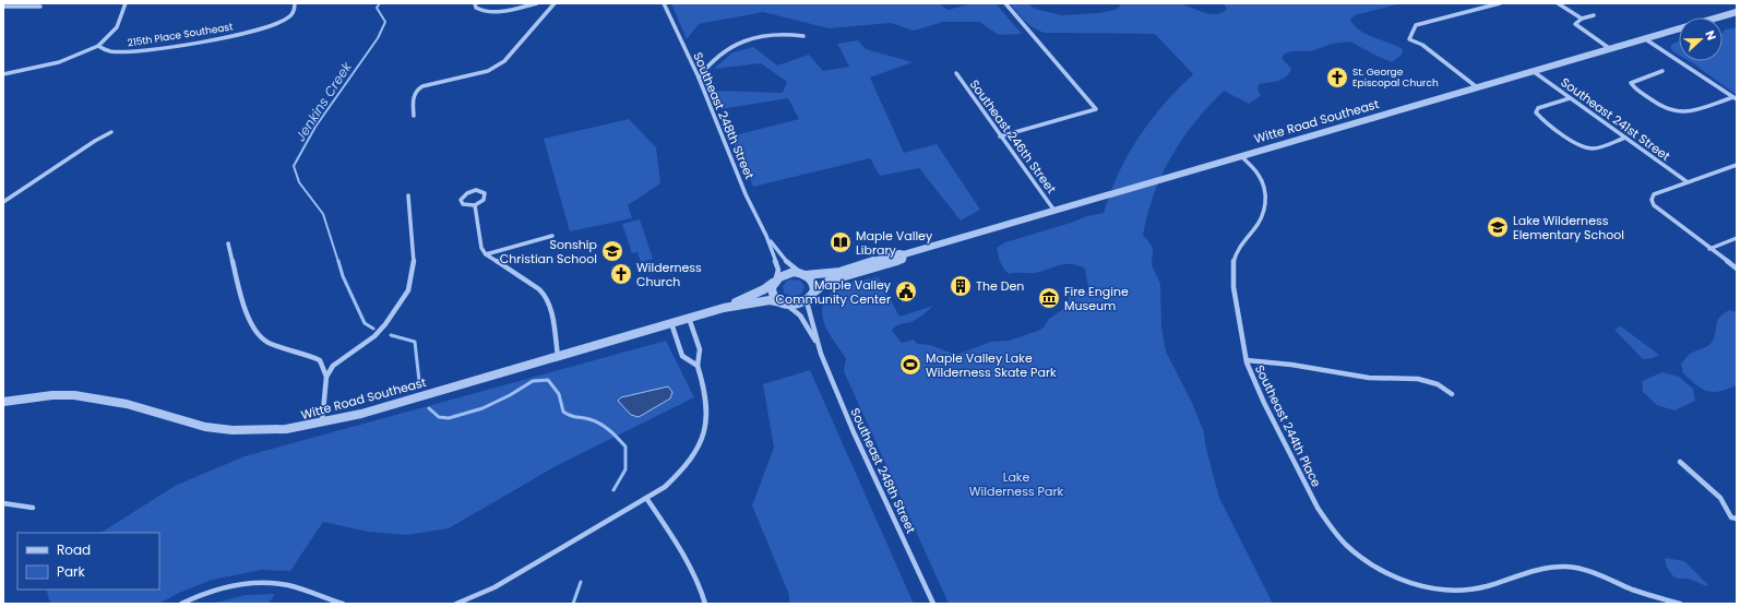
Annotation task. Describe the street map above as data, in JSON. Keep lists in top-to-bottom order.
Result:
{
  "streets": {
    "street": [
      "215th Place Southeast",
      "Southeast 248th Street",
      "Southeast 241st Street",
      "Witte Road Southeast",
      "Southeast 246th Street",
      "Southeast 244th Place"
    ]
  },
  "crossings": [
    ["Southeast 248th Street", "Witte Road Southeast"],
    ["Southeast 241st Street", "Witte Road Southeast"],
    ["Witte Road Southeast", "Southeast 246th Street"],
    ["Witte Road Southeast", "Southeast 244th Place"]
  ],
  "water": ["Jenkins Creek"],
  "parks": ["Lake Wilderness Park"],
  "places": {
    "church": ["St. George Episcopal Church", "Wilderness Church"],
    "school or university": ["Lake Wilderness Elementary School", "Sonship Christian School"],
    "library": ["Maple Valley Library"],
    "building": ["The Den"],
    "public building": ["Maple Valley Community Center"],
    "museum": ["Fire Engine Museum"],
    "sports": ["Maple Valley Lake Wilderness Skate Park"]
  },
  "legend": ["Road", "Park"],
  "north": "right"
}
